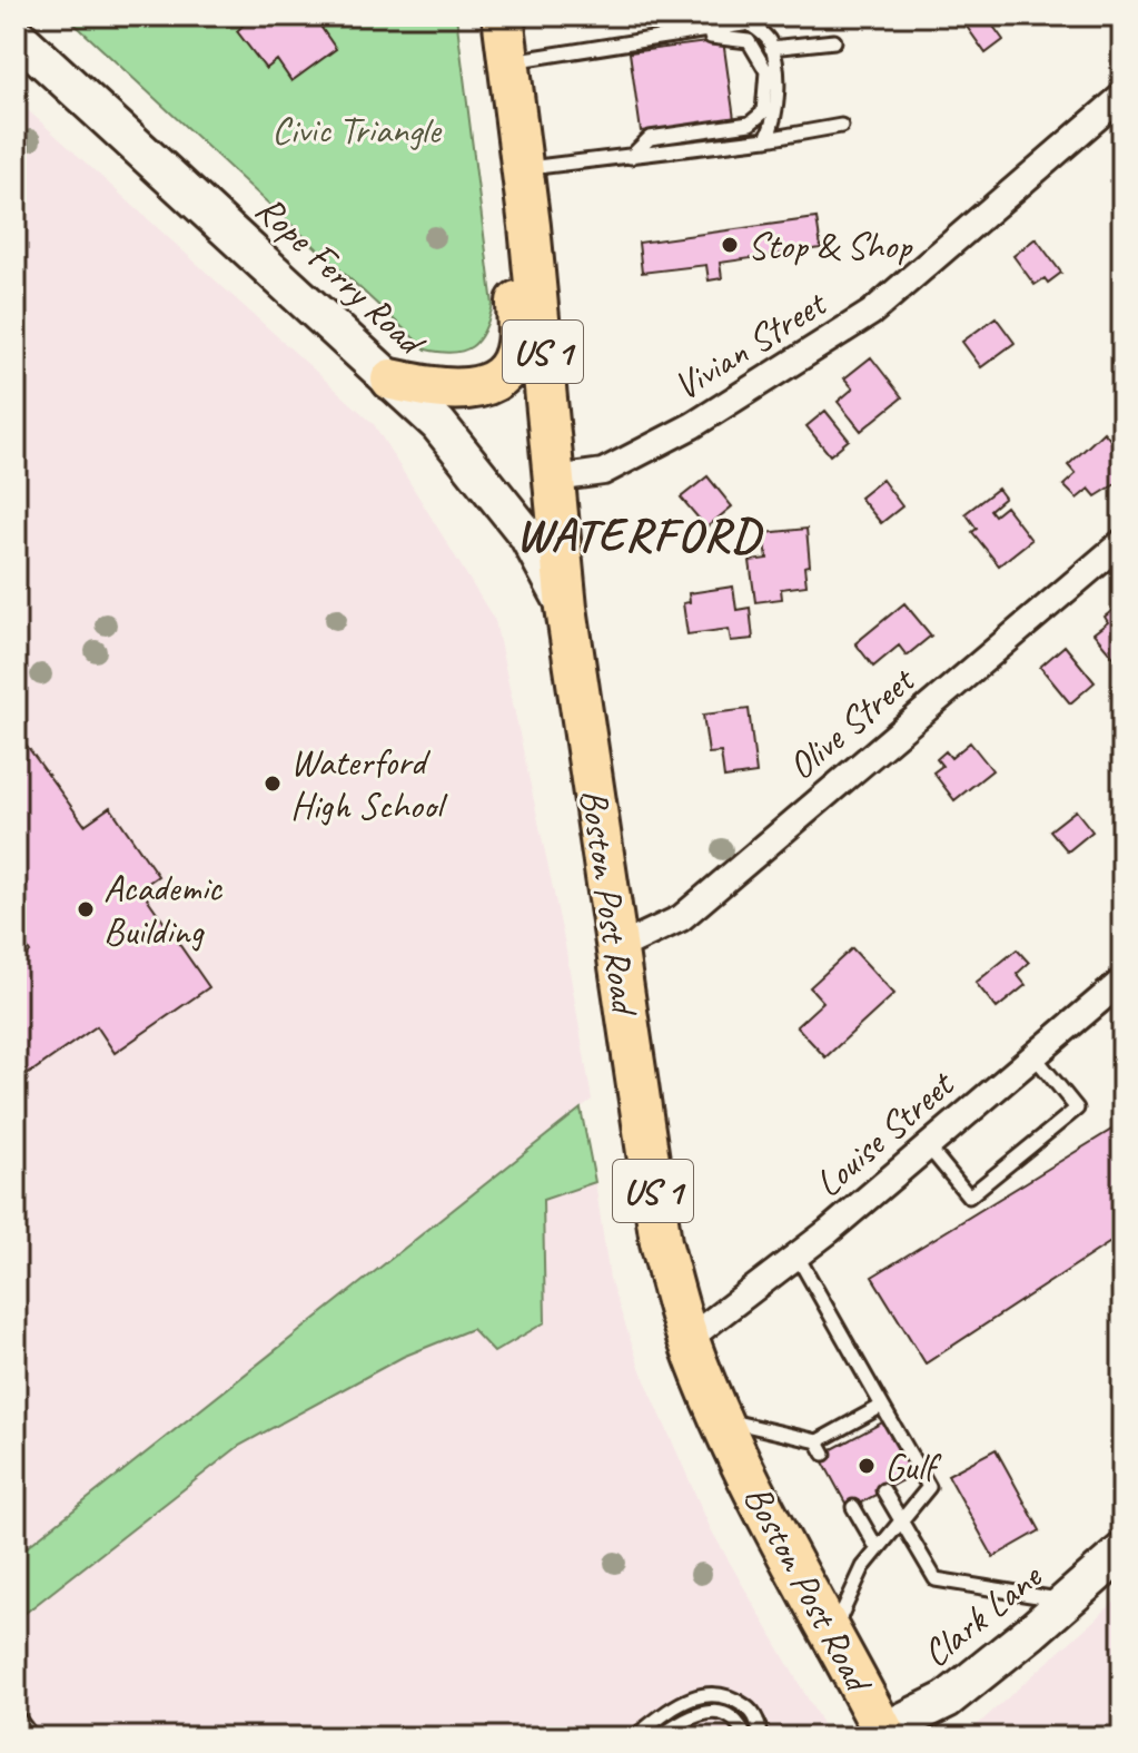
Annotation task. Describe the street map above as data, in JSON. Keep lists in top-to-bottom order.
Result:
{
  "streets": {
    "main road": [
      "Rope Ferry Road",
      "US 1",
      "Boston Post Road",
      "Clark Lane"
    ],
    "street": ["Vivian Street", "Olive Street", "Louise Street"]
  },
  "crossings": [
    ["Rope Ferry Road", "Boston Post Road"],
    ["Vivian Street", "Boston Post Road"],
    ["Olive Street", "Boston Post Road"],
    ["Boston Post Road", "Louise Street"],
    ["Boston Post Road", "Clark Lane"]
  ],
  "districts": ["WATERFORD"],
  "parks": ["Civic Triangle"],
  "places": [
    "Stop & Shop",
    "Waterford High School",
    "Academic Building",
    "Gulf"
  ]
}
